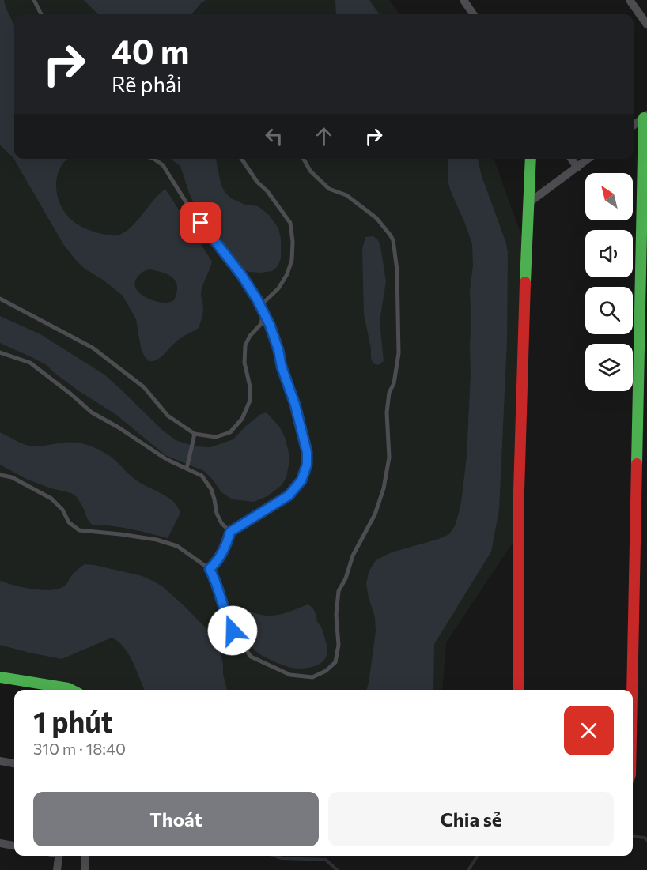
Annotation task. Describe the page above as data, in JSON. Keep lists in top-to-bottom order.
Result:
{
  "north": "top left",
  "page": {
    "turn": ["40 m", "Rẽ phải"],
    "heading": ["1 phút", "310 m · 18:40"],
    "buttons": ["Thoát", "Chia sẻ"]
  }
}
